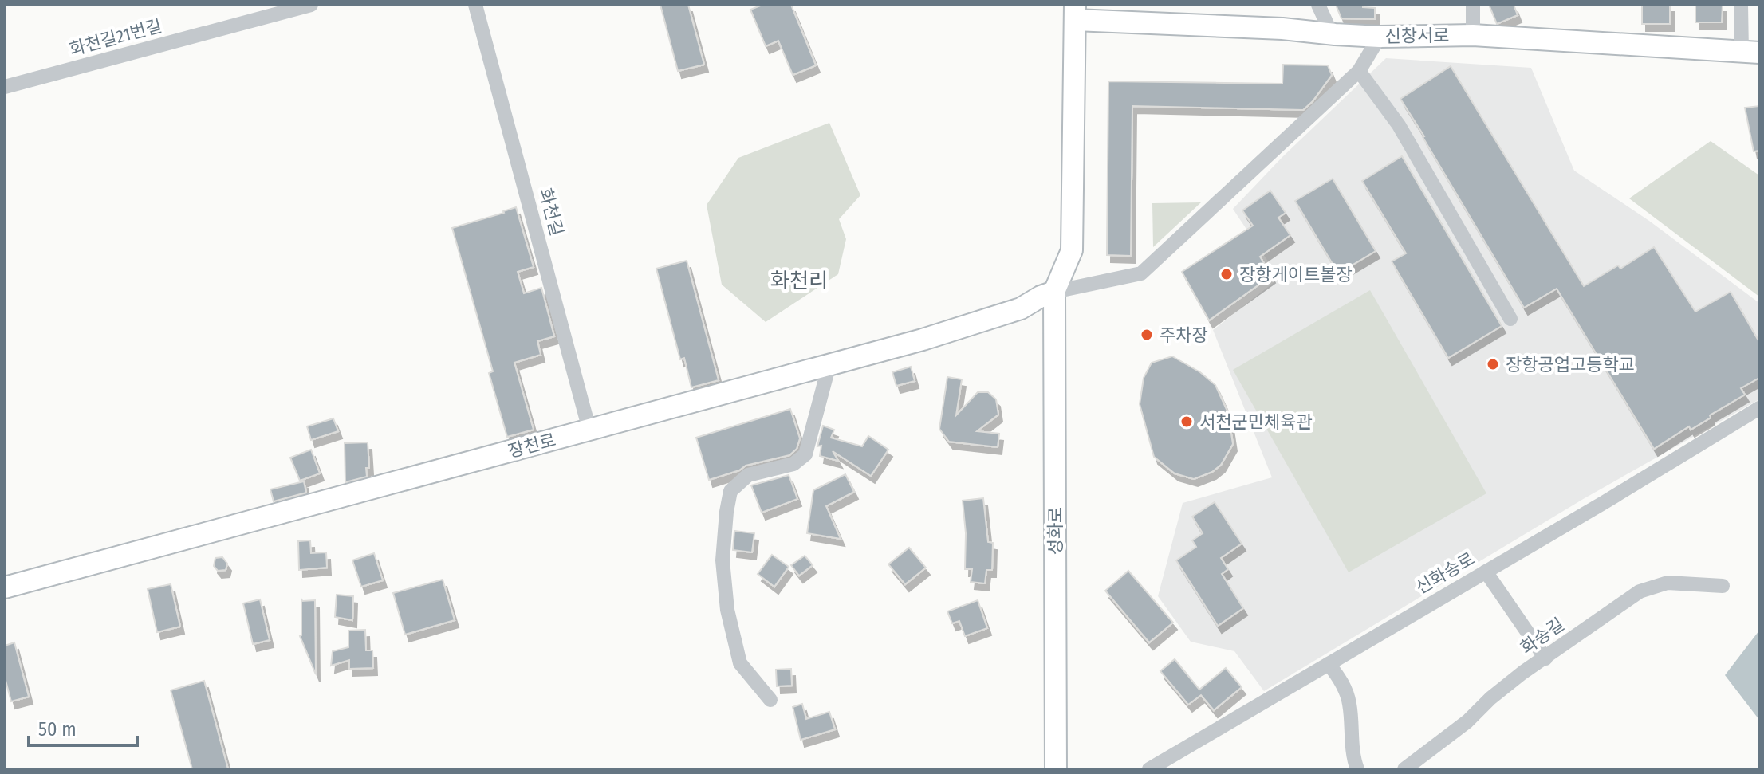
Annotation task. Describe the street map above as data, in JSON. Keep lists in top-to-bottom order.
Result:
{
  "streets": {
    "main road": ["신창서로", "장천로", "성화로"],
    "street": [
      "화천길21번길",
      "화천길",
      "신화송로",
      "화송길"
    ]
  },
  "crossings": [
    ["신창서로", "성화로"],
    ["화천길", "장천로"],
    ["장천로", "성화로"]
  ],
  "districts": ["화천리"],
  "places": [
    "장항게이트볼장",
    "주차장",
    "장항공업고등학교",
    "서천군민체육관"
  ],
  "scale_bar": "50 m"
}
